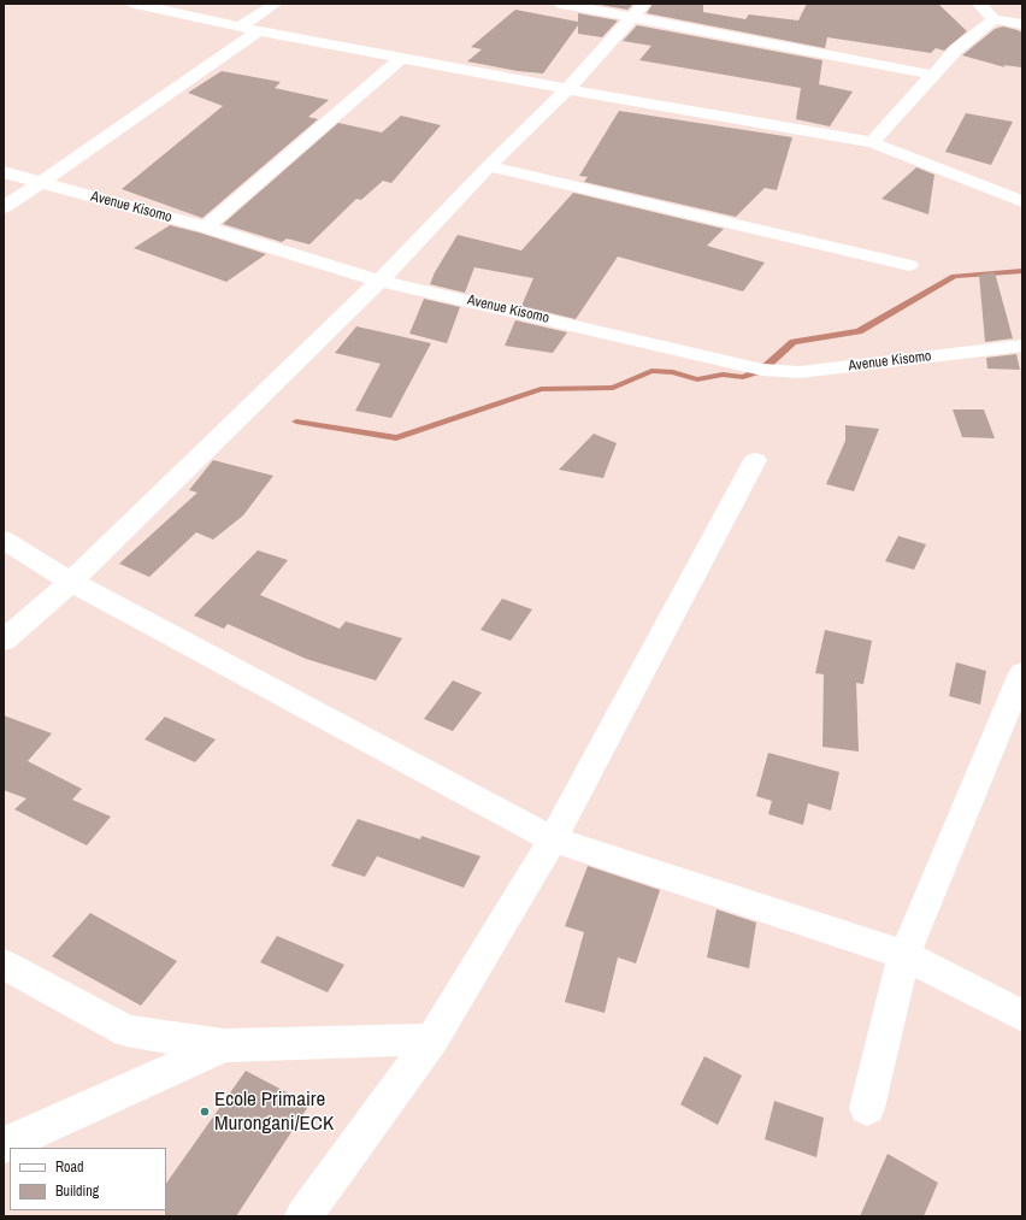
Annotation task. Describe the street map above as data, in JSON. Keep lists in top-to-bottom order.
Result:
{
  "streets": {
    "street": ["Avenue Kisomo"]
  },
  "places": ["Ecole Primaire Murongani/ECK"],
  "legend": ["Road", "Building"]
}
